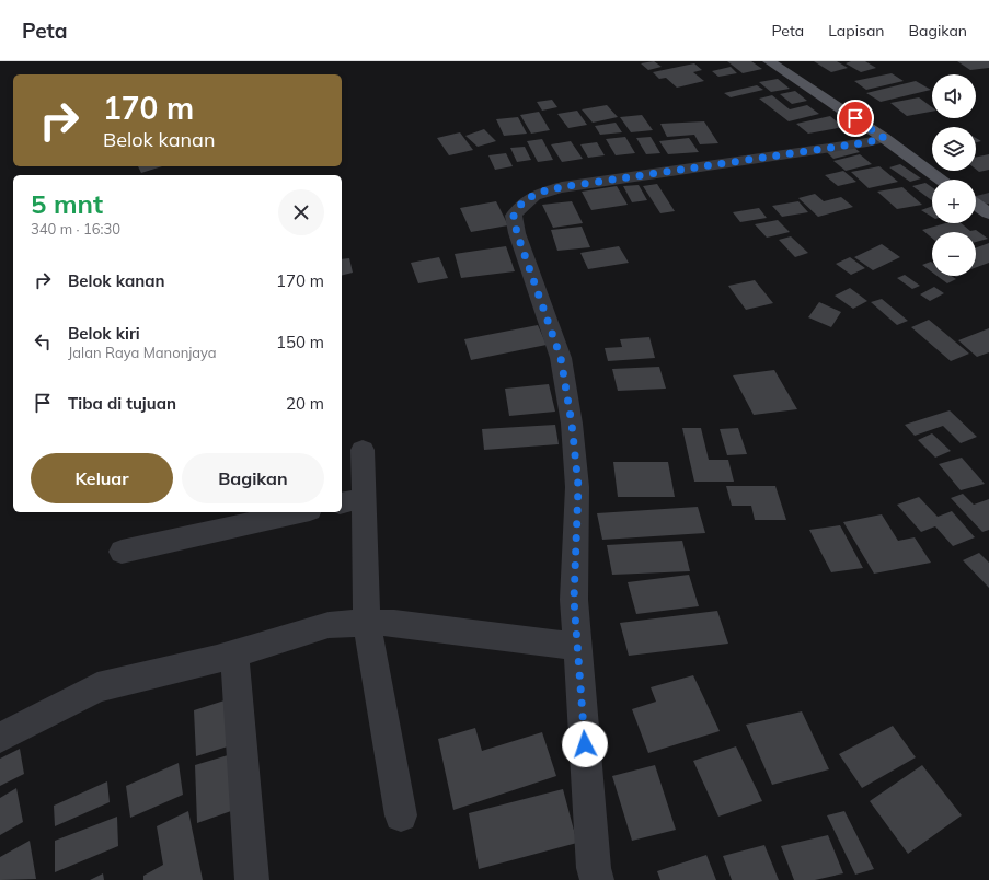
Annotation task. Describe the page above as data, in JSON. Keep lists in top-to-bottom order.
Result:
{
  "page": {
    "header": "Peta",
    "nav": ["Peta", "Lapisan", "Bagikan"],
    "map_buttons": ["+", "−"],
    "turn": ["170 m", "Belok kanan"],
    "heading": ["5 mnt", "340 m · 16:30"],
    "list": [
      {
        "name": "Belok kanan",
        "value": "170 m"
      },
      {
        "name": "Belok kiri",
        "note": "Jalan Raya Manonjaya",
        "value": "150 m"
      },
      {
        "name": "Tiba di tujuan",
        "value": "20 m"
      }
    ],
    "buttons": ["Keluar", "Bagikan"]
  }
}
